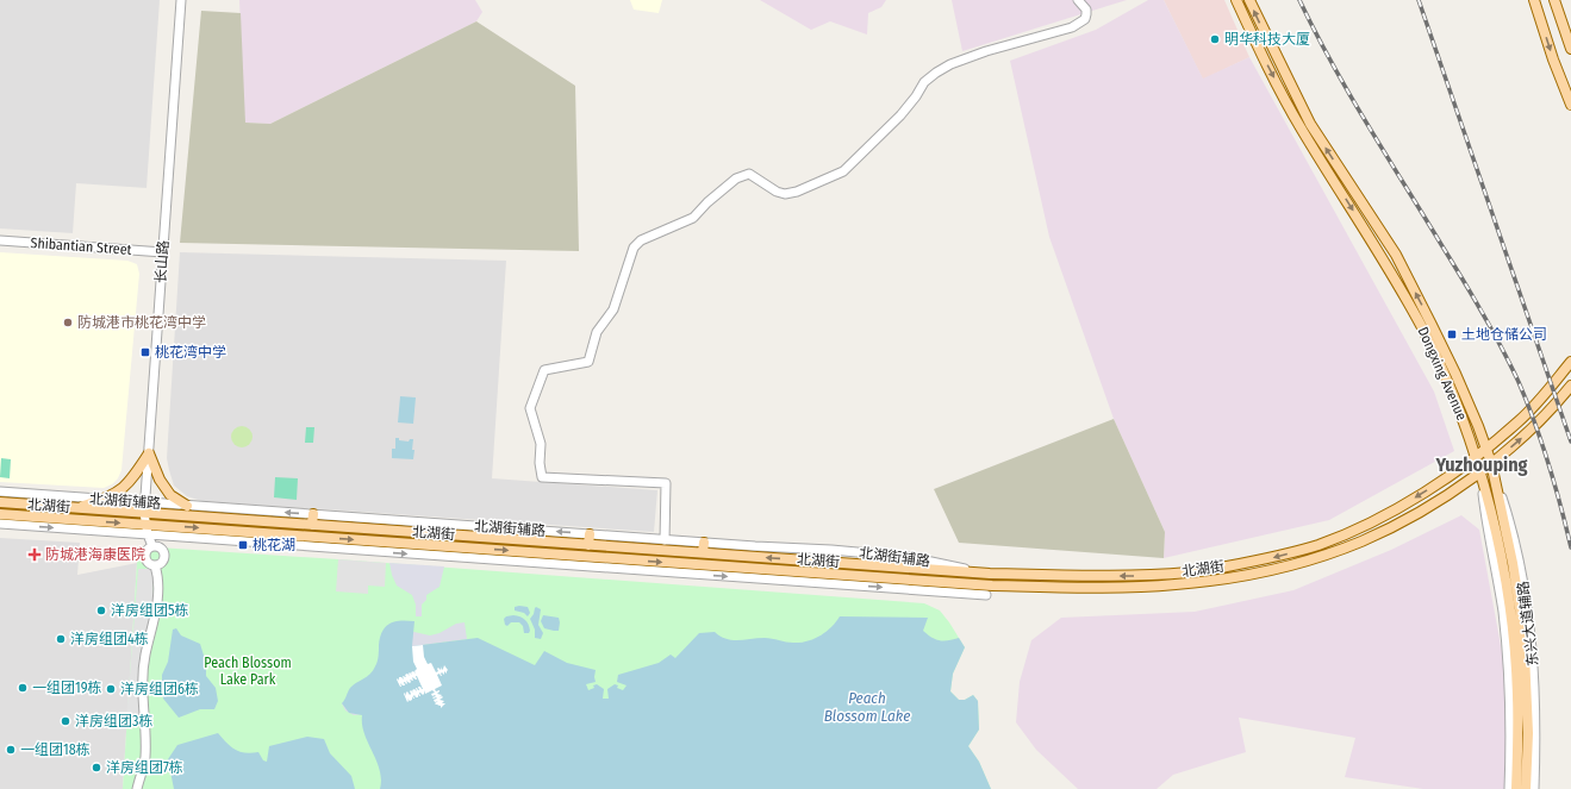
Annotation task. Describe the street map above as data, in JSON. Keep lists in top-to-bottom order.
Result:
{
  "streets": {
    "main road": ["Dongxing Avenue", "北湖街"],
    "street": [
      "Shibantian Street",
      "长山路",
      "北湖街辅路",
      "东兴大道辅路"
    ]
  },
  "crossings": [
    ["Shibantian Street", "长山路"],
    ["长山路", "北湖街辅路"],
    ["长山路", "北湖街"],
    ["Dongxing Avenue", "北湖街"],
    ["Dongxing Avenue", "东兴大道辅路"],
    ["北湖街辅路", "北湖街"],
    ["北湖街", "东兴大道辅路"]
  ],
  "districts": ["Yuzhouping"],
  "water": ["Peach Blossom Lake"],
  "parks": ["Peach Blossom Lake Park"],
  "places": {
    "other": [
      "明华科技大厦",
      "防城港市桃花湾中学",
      "洋房组团5栋",
      "洋房组团4栋",
      "一组团19栋",
      "洋房组团6栋",
      "洋房组团3栋",
      "一组团18栋",
      "洋房组团7栋"
    ],
    "transit": ["土地仓储公司", "桃花湾中学", "桃花湖"],
    "health": ["防城港海康医院"]
  }
}
